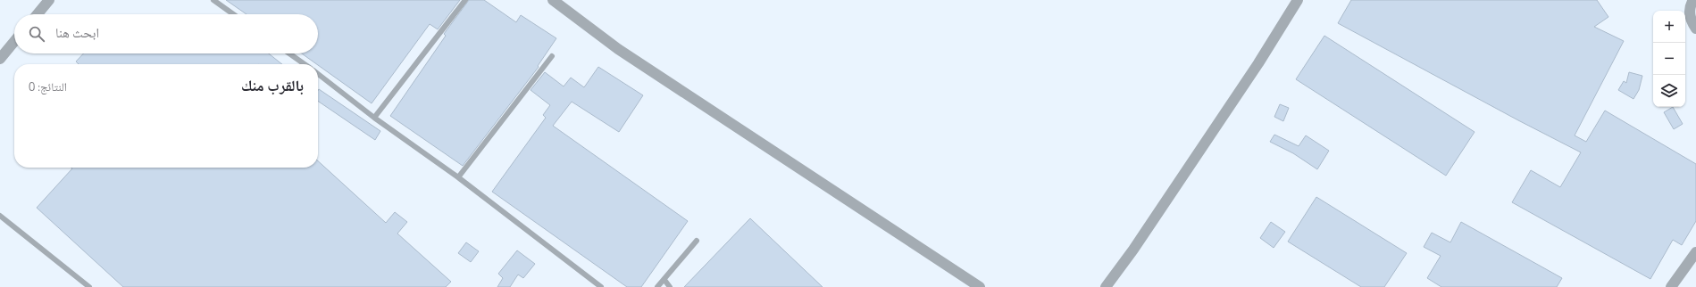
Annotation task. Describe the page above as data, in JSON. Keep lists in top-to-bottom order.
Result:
{
  "page": {
    "map_buttons": ["+", "−"],
    "search": "ابحث هنا",
    "heading": ["بالقرب منك", "النتائج: 0"]
  }
}
